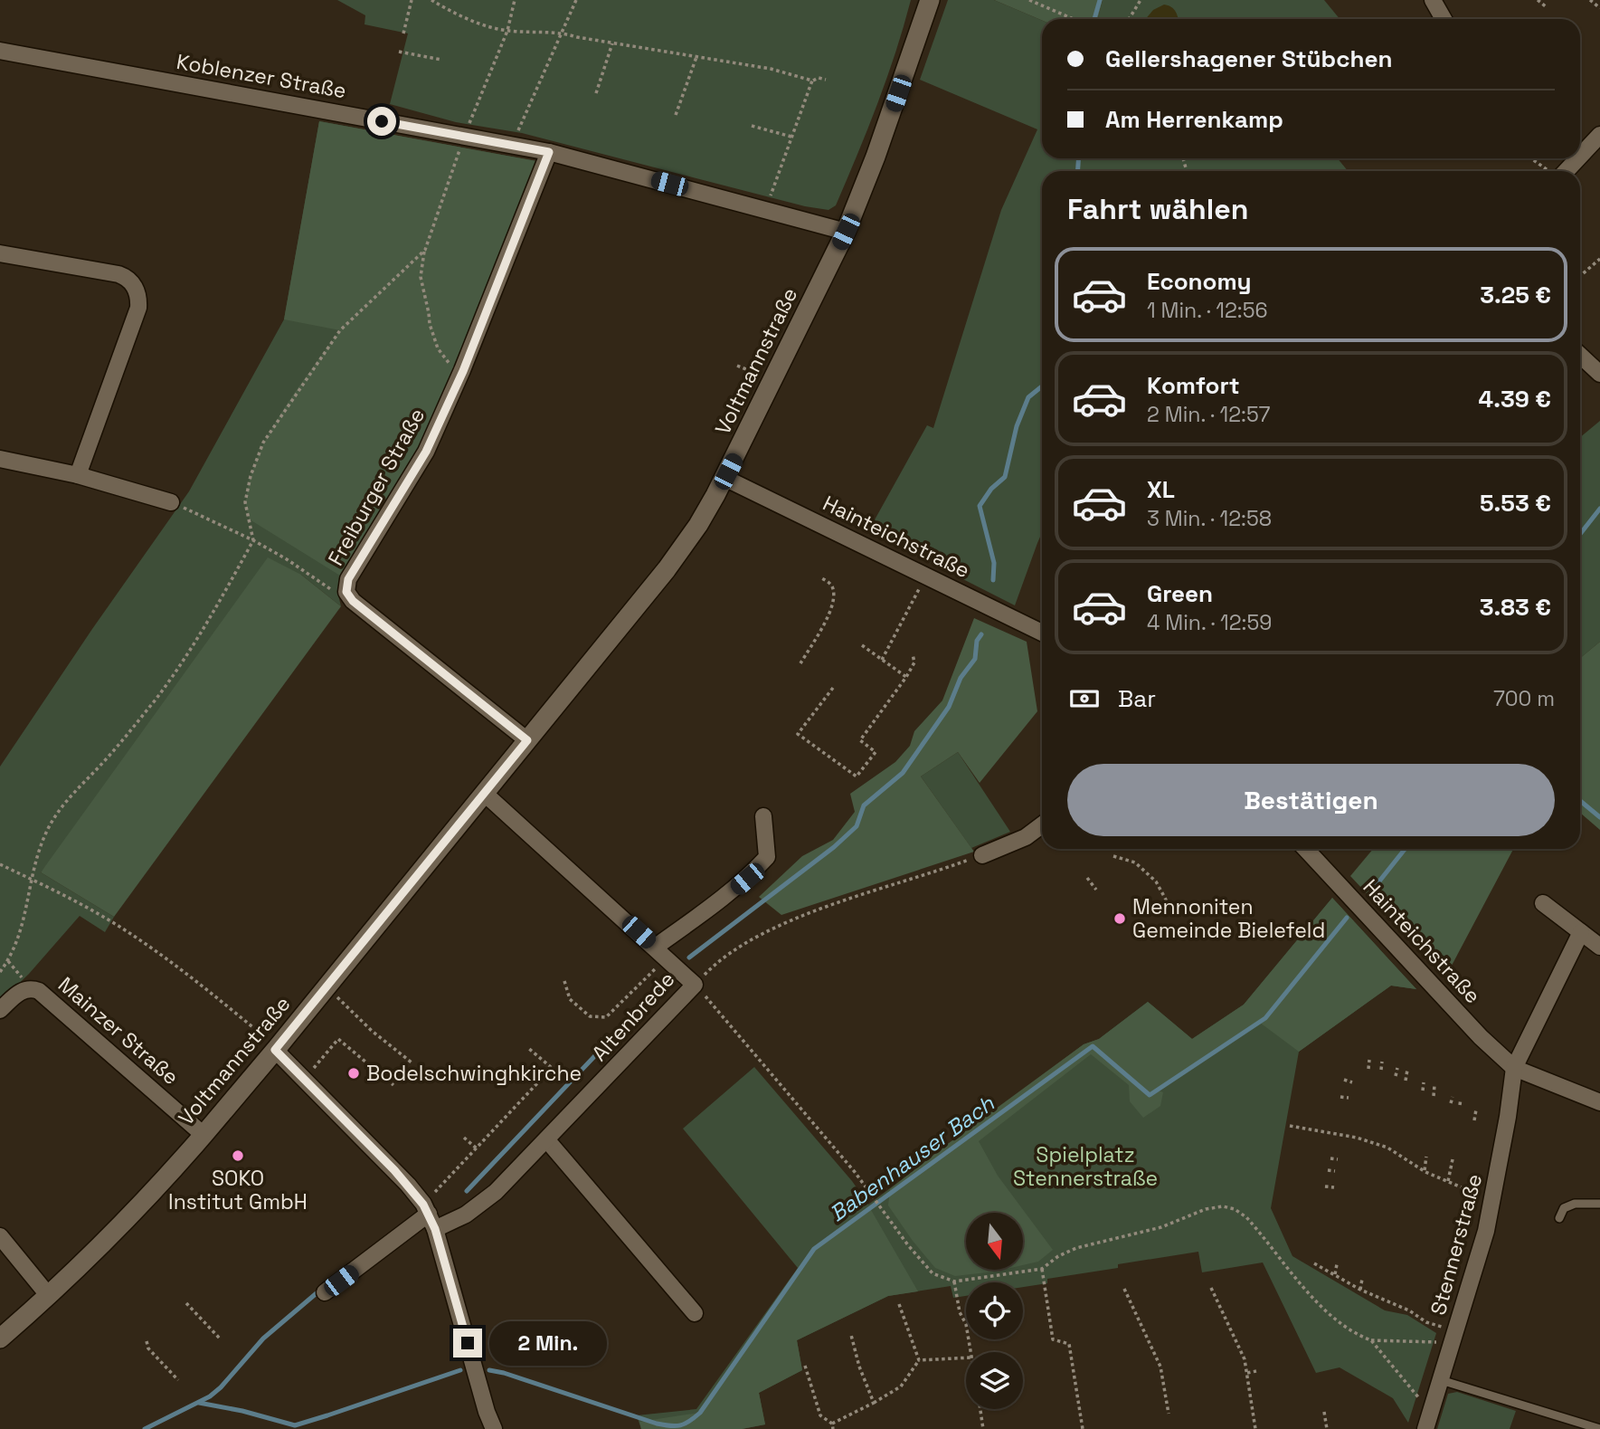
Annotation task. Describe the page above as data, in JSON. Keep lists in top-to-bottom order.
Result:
{
  "streets": {
    "street": [
      "Koblenzer Straße",
      "Voltmannstraße",
      "Freiburger Straße",
      "Hainteichstraße",
      "Altenbrede",
      "Mainzer Straße",
      "Stennerstraße"
    ]
  },
  "crossings": [
    ["Koblenzer Straße", "Voltmannstraße"],
    ["Koblenzer Straße", "Freiburger Straße"],
    ["Voltmannstraße", "Freiburger Straße"],
    ["Voltmannstraße", "Hainteichstraße"],
    ["Voltmannstraße", "Mainzer Straße"],
    ["Hainteichstraße", "Stennerstraße"]
  ],
  "water": ["Babenhauser Bach"],
  "parks": ["Spielplatz Stennerstraße"],
  "places": ["Mennoniten Gemeinde Bielefeld", "Bodelschwinghkirche", "SOKO Institut GmbH"],
  "north": "bottom",
  "page": {
    "banner": ["Gellershagener Stübchen", "Am Herrenkamp"],
    "heading": "Fahrt wählen",
    "list": [
      {
        "name": "Economy",
        "note": "1 Min. · 12:56",
        "value": "3.25 €"
      },
      {
        "name": "Komfort",
        "note": "2 Min. · 12:57",
        "value": "4.39 €"
      },
      {
        "name": "XL",
        "note": "3 Min. · 12:58",
        "value": "5.53 €"
      },
      {
        "name": "Green",
        "note": "4 Min. · 12:59",
        "value": "3.83 €"
      }
    ],
    "pay": ["Bar", "700 m"],
    "buttons": "Bestätigen",
    "bubble": "2 Min."
  }
}
